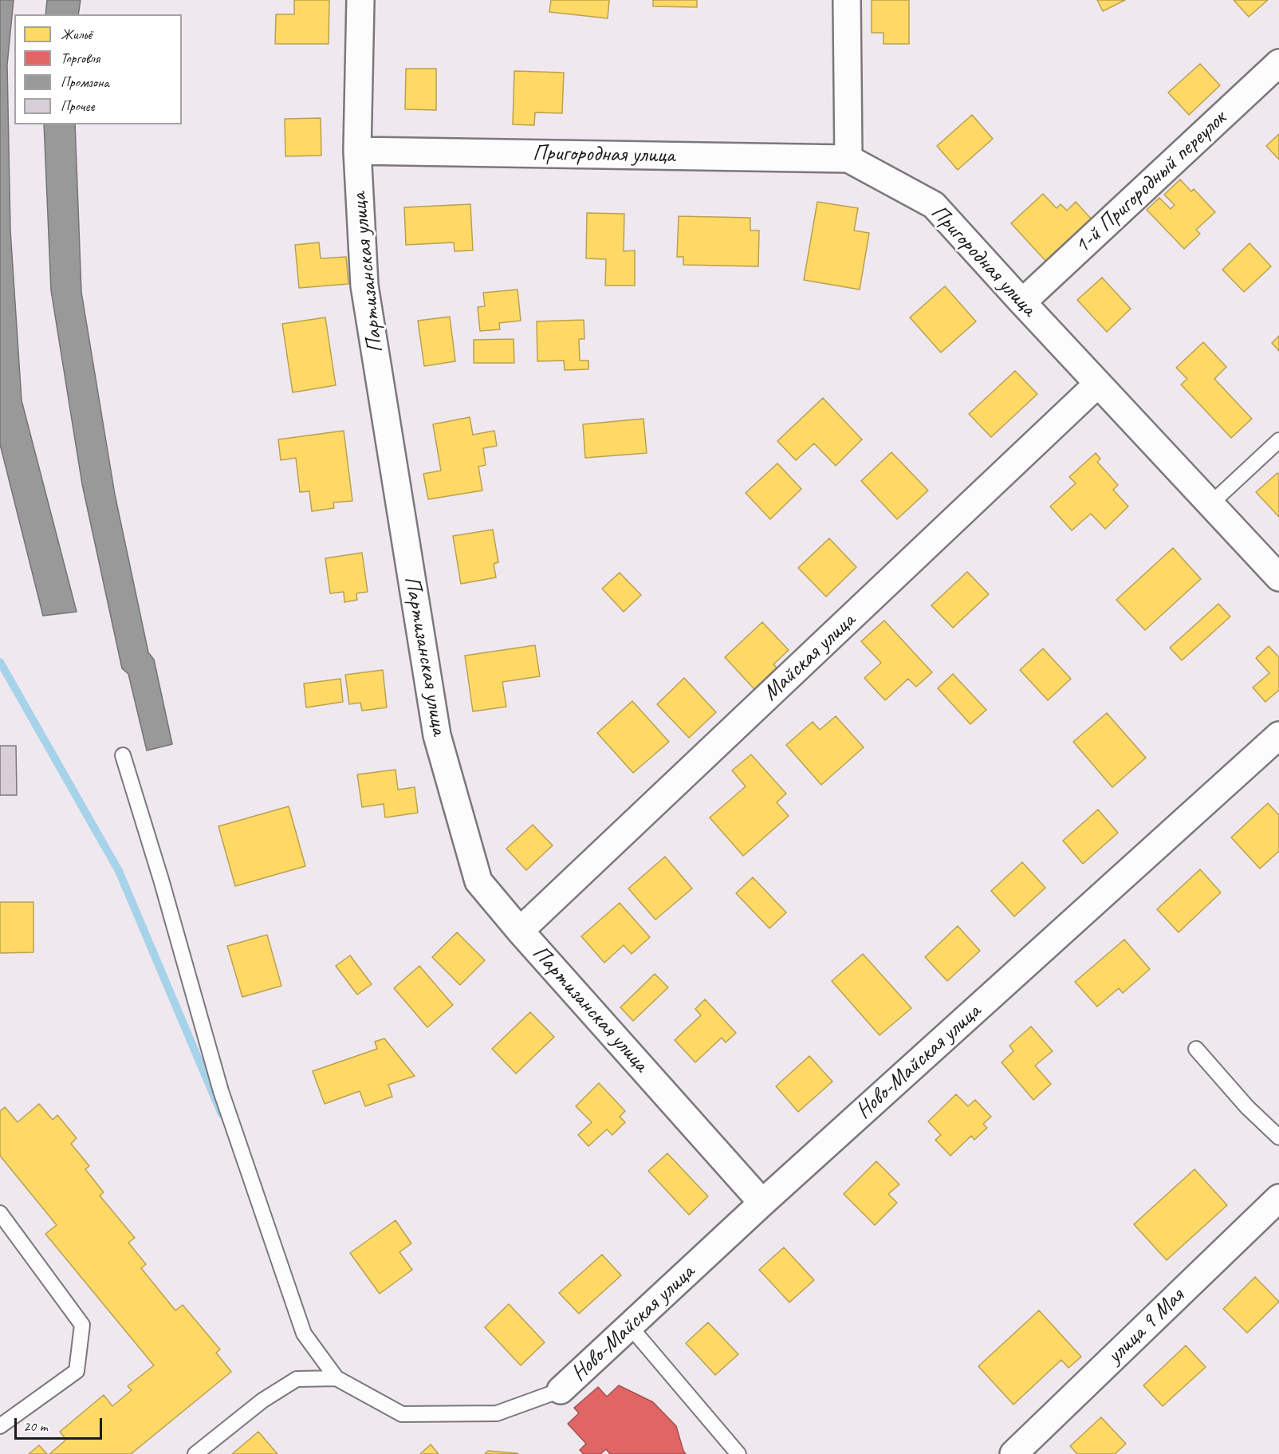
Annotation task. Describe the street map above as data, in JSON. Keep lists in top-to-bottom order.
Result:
{
  "streets": {
    "street": [
      "Пригородная улица",
      "1-й Пригородный переулок",
      "Партизанская улица",
      "Майская улица",
      "Ново-Майская улица",
      "улица 9 Мая"
    ]
  },
  "crossings": [
    ["Пригородная улица", "1-й Пригородный переулок"],
    ["Пригородная улица", "Партизанская улица"],
    ["Пригородная улица", "Майская улица"],
    ["Партизанская улица", "Майская улица"],
    ["Партизанская улица", "Ново-Майская улица"]
  ],
  "legend": [
    "Жильё",
    "Торговля",
    "Промзона",
    "Прочее"
  ],
  "scale_bar": "20 m"
}
